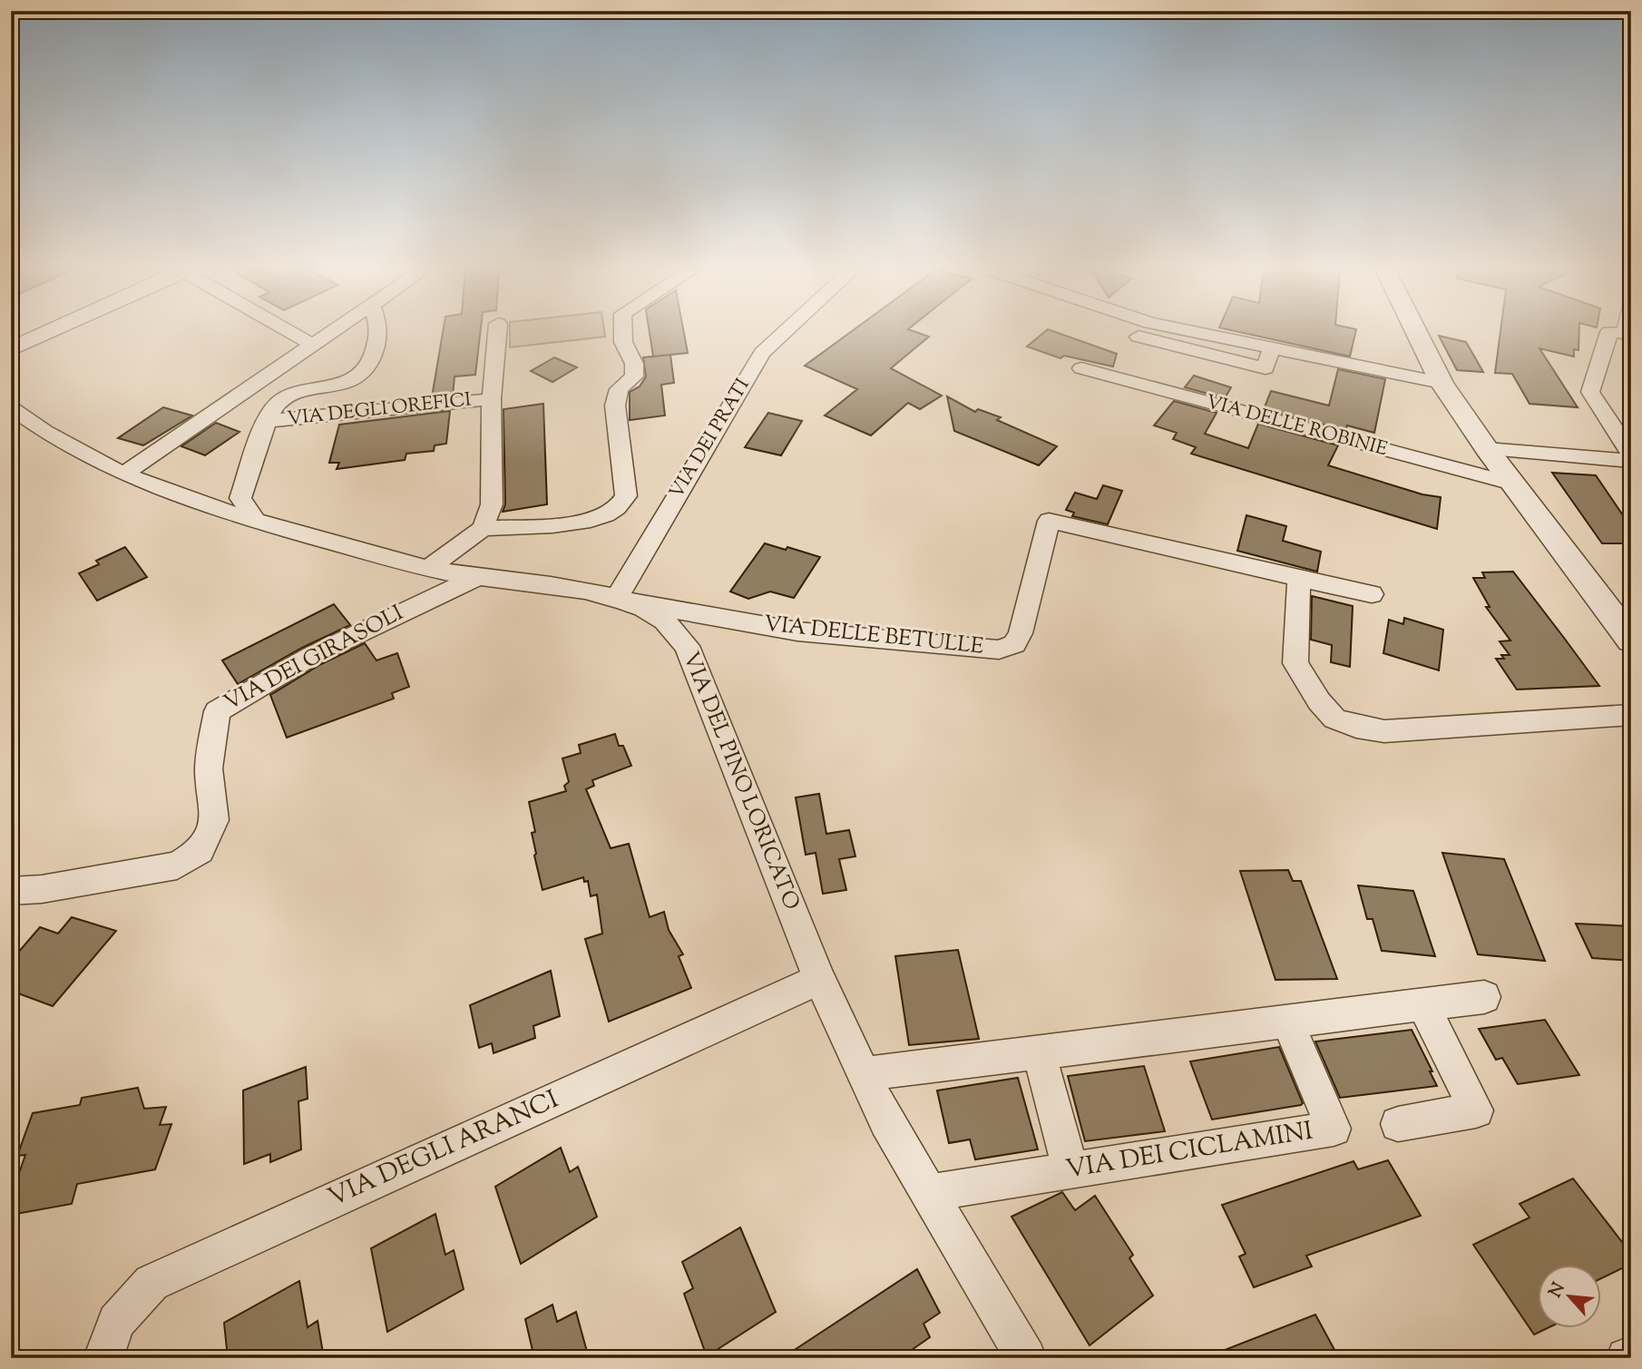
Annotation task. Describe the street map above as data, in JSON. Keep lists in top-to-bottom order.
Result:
{
  "streets": {
    "street": [
      "VIA DEGLI OREFICI",
      "VIA DELLE ROBINIE",
      "VIA DEI PRATI",
      "VIA DELLE BETULLE",
      "VIA DEI GIRASOLI",
      "VIA DEL PINO LORICATO",
      "VIA DEGLI ARANCI",
      "VIA DEI CICLAMINI"
    ]
  },
  "crossings": [
    ["VIA DEI PRATI", "VIA DELLE BETULLE"],
    ["VIA DEI PRATI", "VIA DEL PINO LORICATO"],
    ["VIA DELLE BETULLE", "VIA DEL PINO LORICATO"],
    ["VIA DEI GIRASOLI", "VIA DEL PINO LORICATO"],
    ["VIA DEL PINO LORICATO", "VIA DEGLI ARANCI"],
    ["VIA DEL PINO LORICATO", "VIA DEI CICLAMINI"]
  ],
  "north": "top left"
}
